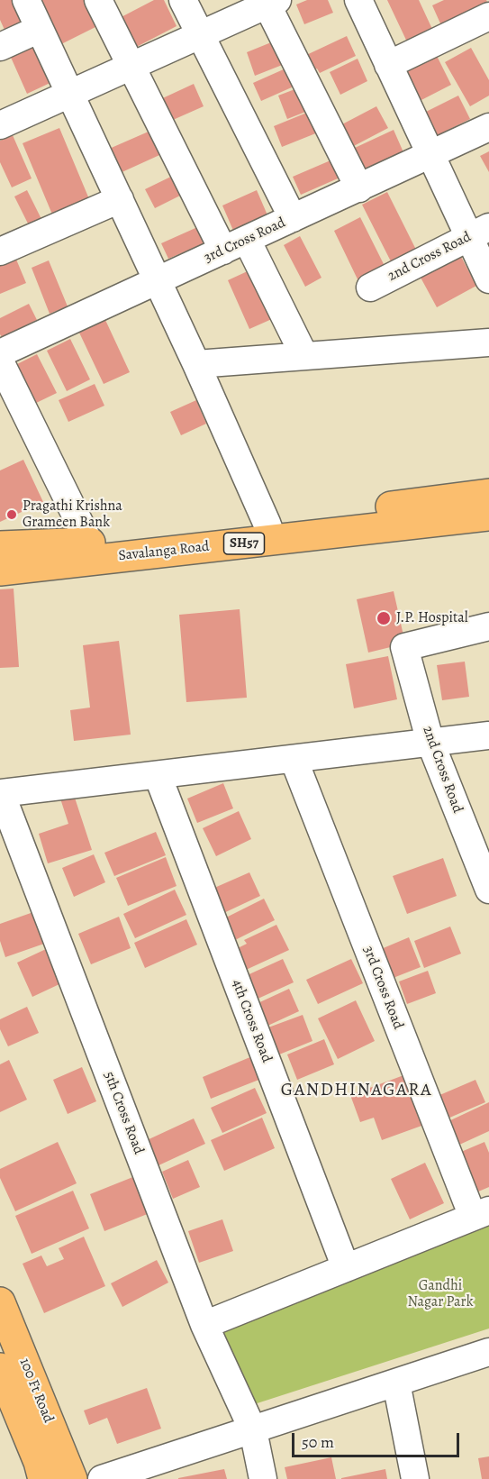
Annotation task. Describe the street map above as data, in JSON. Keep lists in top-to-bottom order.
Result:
{
  "streets": {
    "main road": ["SH57", "Savalanga Road", "100 Ft Road"],
    "street": [
      "3rd Cross Road",
      "2nd Cross Road",
      "4th Cross Road",
      "5th Cross Road"
    ]
  },
  "districts": ["GANDHINAGARA"],
  "parks": ["Gandhi Nagar Park"],
  "places": ["Pragathi Krishna Grameen Bank", "J.P. Hospital"],
  "scale_bar": "50 m"
}
